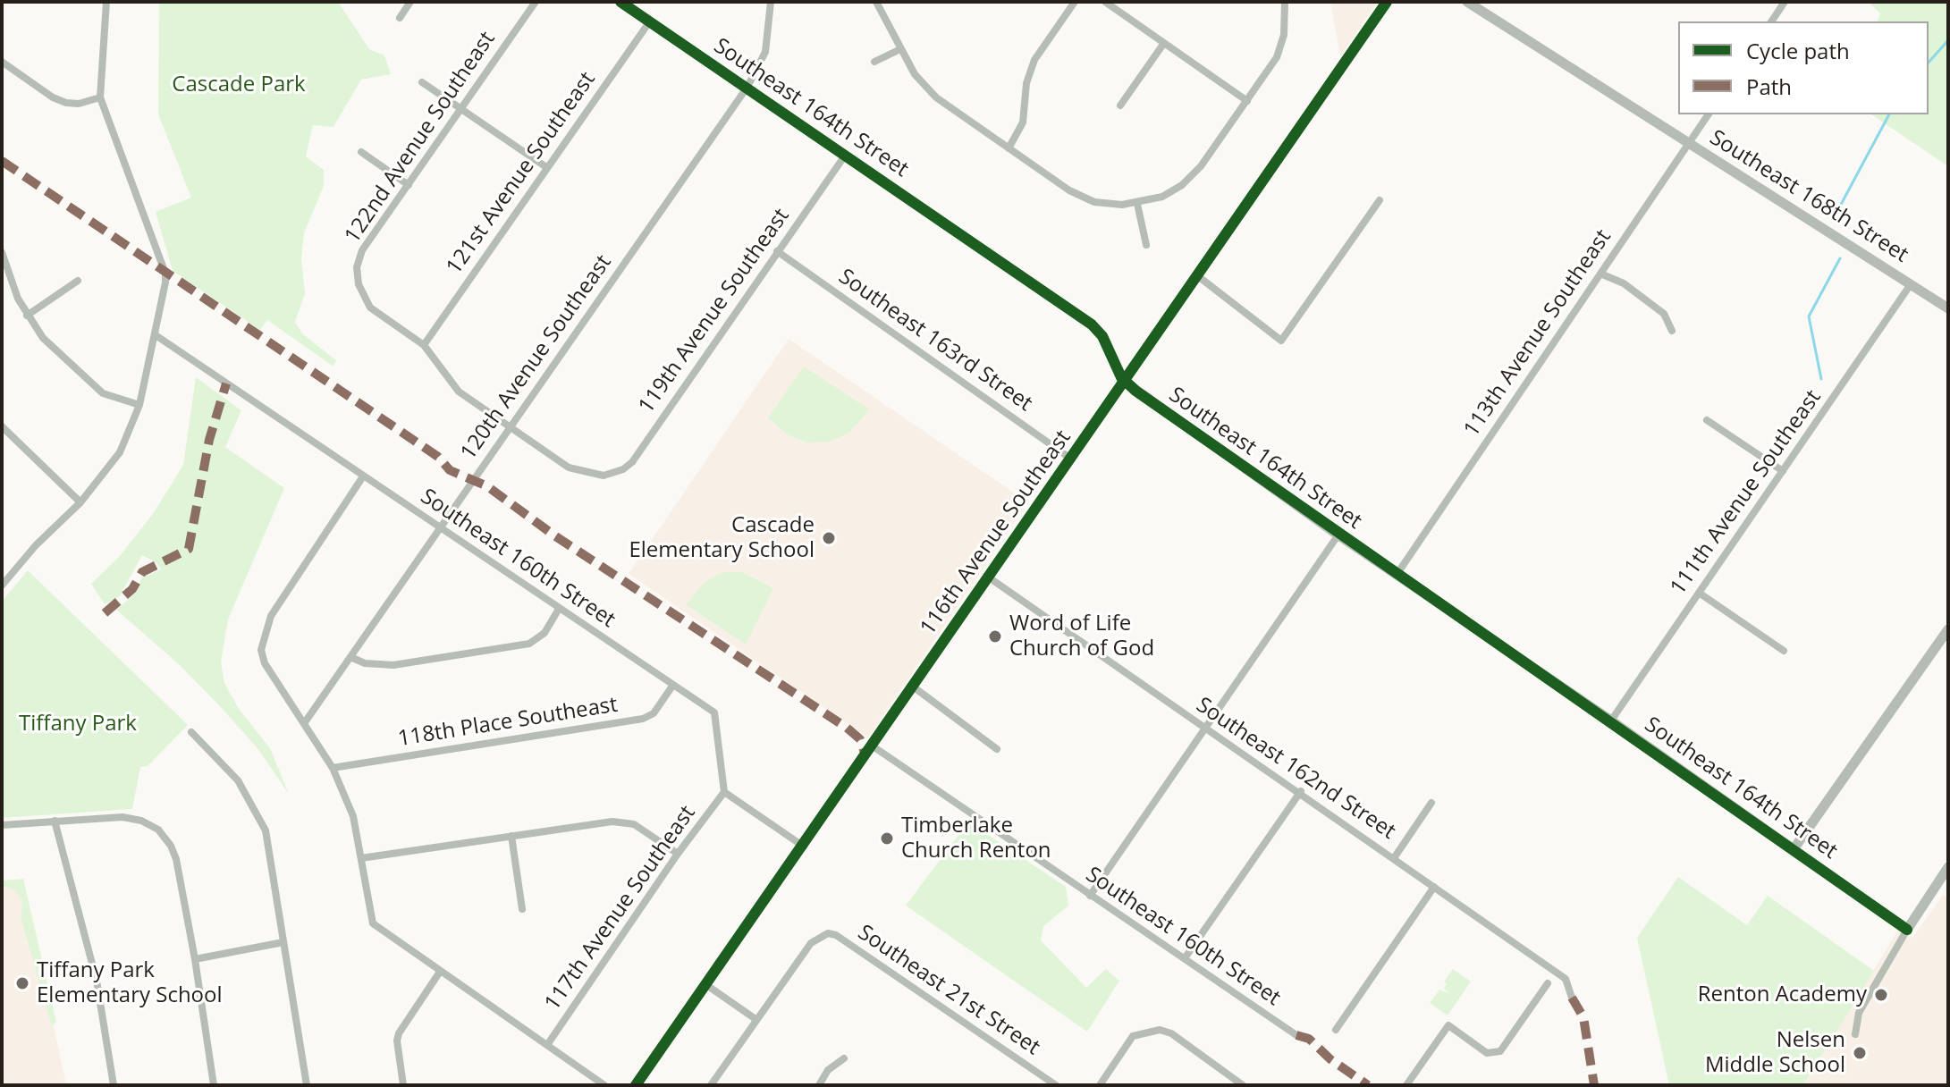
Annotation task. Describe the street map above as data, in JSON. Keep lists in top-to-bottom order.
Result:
{
  "streets": {
    "street": [
      "Southeast 164th Street",
      "122nd Avenue Southeast",
      "121st Avenue Southeast",
      "Southeast 168th Street",
      "119th Avenue Southeast",
      "113th Avenue Southeast",
      "Southeast 163rd Street",
      "120th Avenue Southeast",
      "111th Avenue Southeast",
      "116th Avenue Southeast",
      "Southeast 160th Street",
      "118th Place Southeast",
      "Southeast 162nd Street",
      "117th Avenue Southeast",
      "Southeast 21st Street"
    ]
  },
  "crossings": [
    ["Southeast 164th Street", "121st Avenue Southeast"],
    ["Southeast 164th Street", "119th Avenue Southeast"],
    ["Southeast 164th Street", "113th Avenue Southeast"],
    ["Southeast 164th Street", "120th Avenue Southeast"],
    ["Southeast 164th Street", "111th Avenue Southeast"],
    ["Southeast 164th Street", "116th Avenue Southeast"],
    ["122nd Avenue Southeast", "121st Avenue Southeast"],
    ["Southeast 168th Street", "113th Avenue Southeast"],
    ["Southeast 168th Street", "111th Avenue Southeast"],
    ["119th Avenue Southeast", "Southeast 163rd Street"],
    ["119th Avenue Southeast", "120th Avenue Southeast"],
    ["Southeast 163rd Street", "116th Avenue Southeast"],
    ["120th Avenue Southeast", "Southeast 160th Street"],
    ["116th Avenue Southeast", "Southeast 160th Street"],
    ["116th Avenue Southeast", "Southeast 162nd Street"],
    ["Southeast 160th Street", "118th Place Southeast"],
    ["Southeast 160th Street", "117th Avenue Southeast"]
  ],
  "parks": ["Cascade Park", "Tiffany Park"],
  "places": [
    "Cascade Elementary School",
    "Word of Life Church of God",
    "Timberlake Church Renton",
    "Tiffany Park Elementary School",
    "Renton Academy",
    "Nelsen Middle School"
  ],
  "legend": ["Cycle path", "Path"]
}
